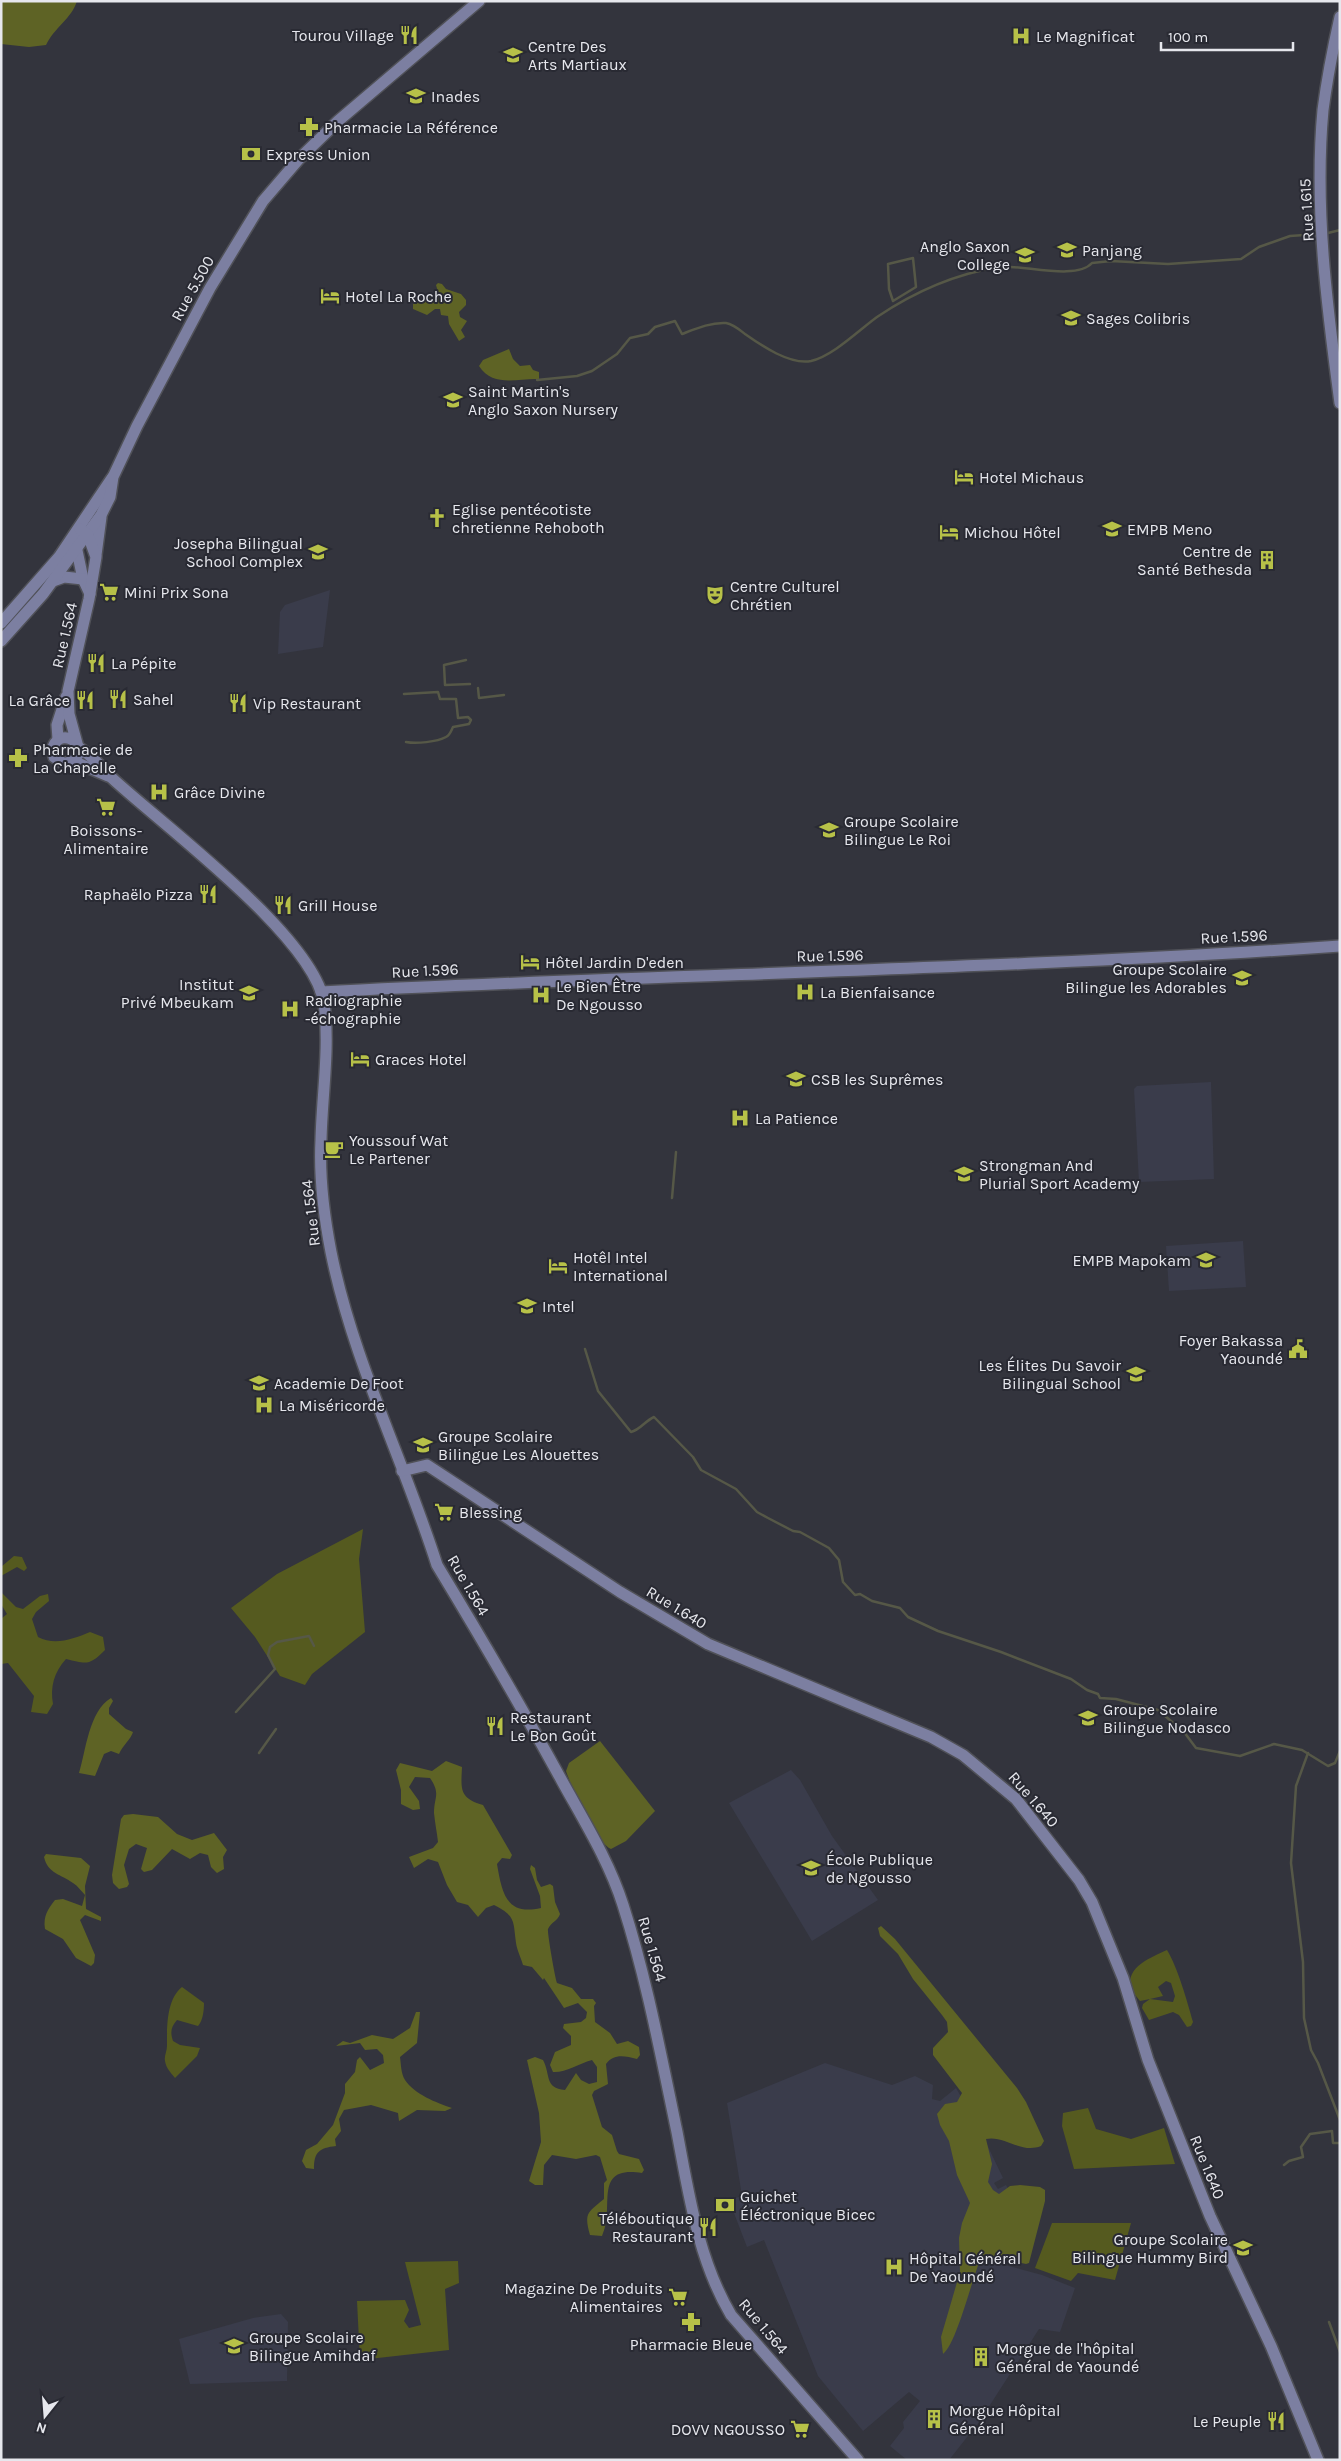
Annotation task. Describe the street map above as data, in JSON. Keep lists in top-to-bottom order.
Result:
{
  "streets": {
    "main road": [
      "Rue 1.615",
      "Rue 5.500",
      "Rue 1.564",
      "Rue 1.596",
      "Rue 1.640"
    ]
  },
  "crossings": [
    ["Rue 5.500", "Rue 1.564"],
    ["Rue 1.564", "Rue 1.596"],
    ["Rue 1.564", "Rue 1.640"]
  ],
  "places": {
    "restaurant": [
      "Tourou Village",
      "La Pépite",
      "Sahel",
      "La Grâce",
      "Vip Restaurant",
      "Raphaëlo Pizza",
      "Grill House",
      "Restaurant Le Bon Goût",
      "Téléboutique Restaurant",
      "Le Peuple"
    ],
    "hospital": [
      "Le Magnificat",
      "Grâce Divine",
      "La Bienfaisance",
      "Le Bien Être De Ngousso",
      "Radiographie -échographie",
      "La Patience",
      "La Miséricorde",
      "Hôpital Général De Yaoundé"
    ],
    "school or university": [
      "Centre Des Arts Martiaux",
      "Inades",
      "Panjang",
      "Anglo Saxon College",
      "Sages Colibris",
      "Saint Martin's Anglo Saxon Nursery",
      "EMPB Meno",
      "Josepha Bilingual School Complex",
      "Groupe Scolaire Bilingue Le Roi",
      "Groupe Scolaire Bilingue les Adorables",
      "Institut Privé Mbeukam",
      "CSB les Suprêmes",
      "Strongman And Plurial Sport Academy",
      "EMPB Mapokam",
      "Intel",
      "Les Élites Du Savoir Bilingual School",
      "Academie De Foot",
      "Groupe Scolaire Bilingue Les Alouettes",
      "Groupe Scolaire Bilingue Nodasco",
      "École Publique de Ngousso",
      "Groupe Scolaire Bilingue Hummy Bird",
      "Groupe Scolaire Bilingue Amihdaf"
    ],
    "pharmacy": ["Pharmacie La Référence", "Pharmacie de La Chapelle", "Pharmacie Bleue"],
    "bank": ["Express Union", "Guichet Éléctronique Bicec"],
    "hotel": [
      "Hotel La Roche",
      "Hotel Michaus",
      "Michou Hôtel",
      "Hôtel Jardin D'eden",
      "Graces Hotel",
      "Hotêl Intel International"
    ],
    "church": ["Eglise pentécotiste chretienne Rehoboth"],
    "building": ["Centre de Santé Bethesda", "Morgue de l'hôpital Général de Yaoundé", "Morgue Hôpital Général"],
    "supermarket": [
      "Mini Prix Sona",
      "Boissons- Alimentaire",
      "Blessing",
      "Magazine De Produits Alimentaires",
      "DOVV NGOUSSO"
    ],
    "theatre": ["Centre Culturel Chrétien"],
    "cafe": ["Youssouf Wat Le Partener"],
    "public building": ["Foyer Bakassa Yaoundé"]
  },
  "scale_bar": "100 m",
  "north": "bottom"
}
